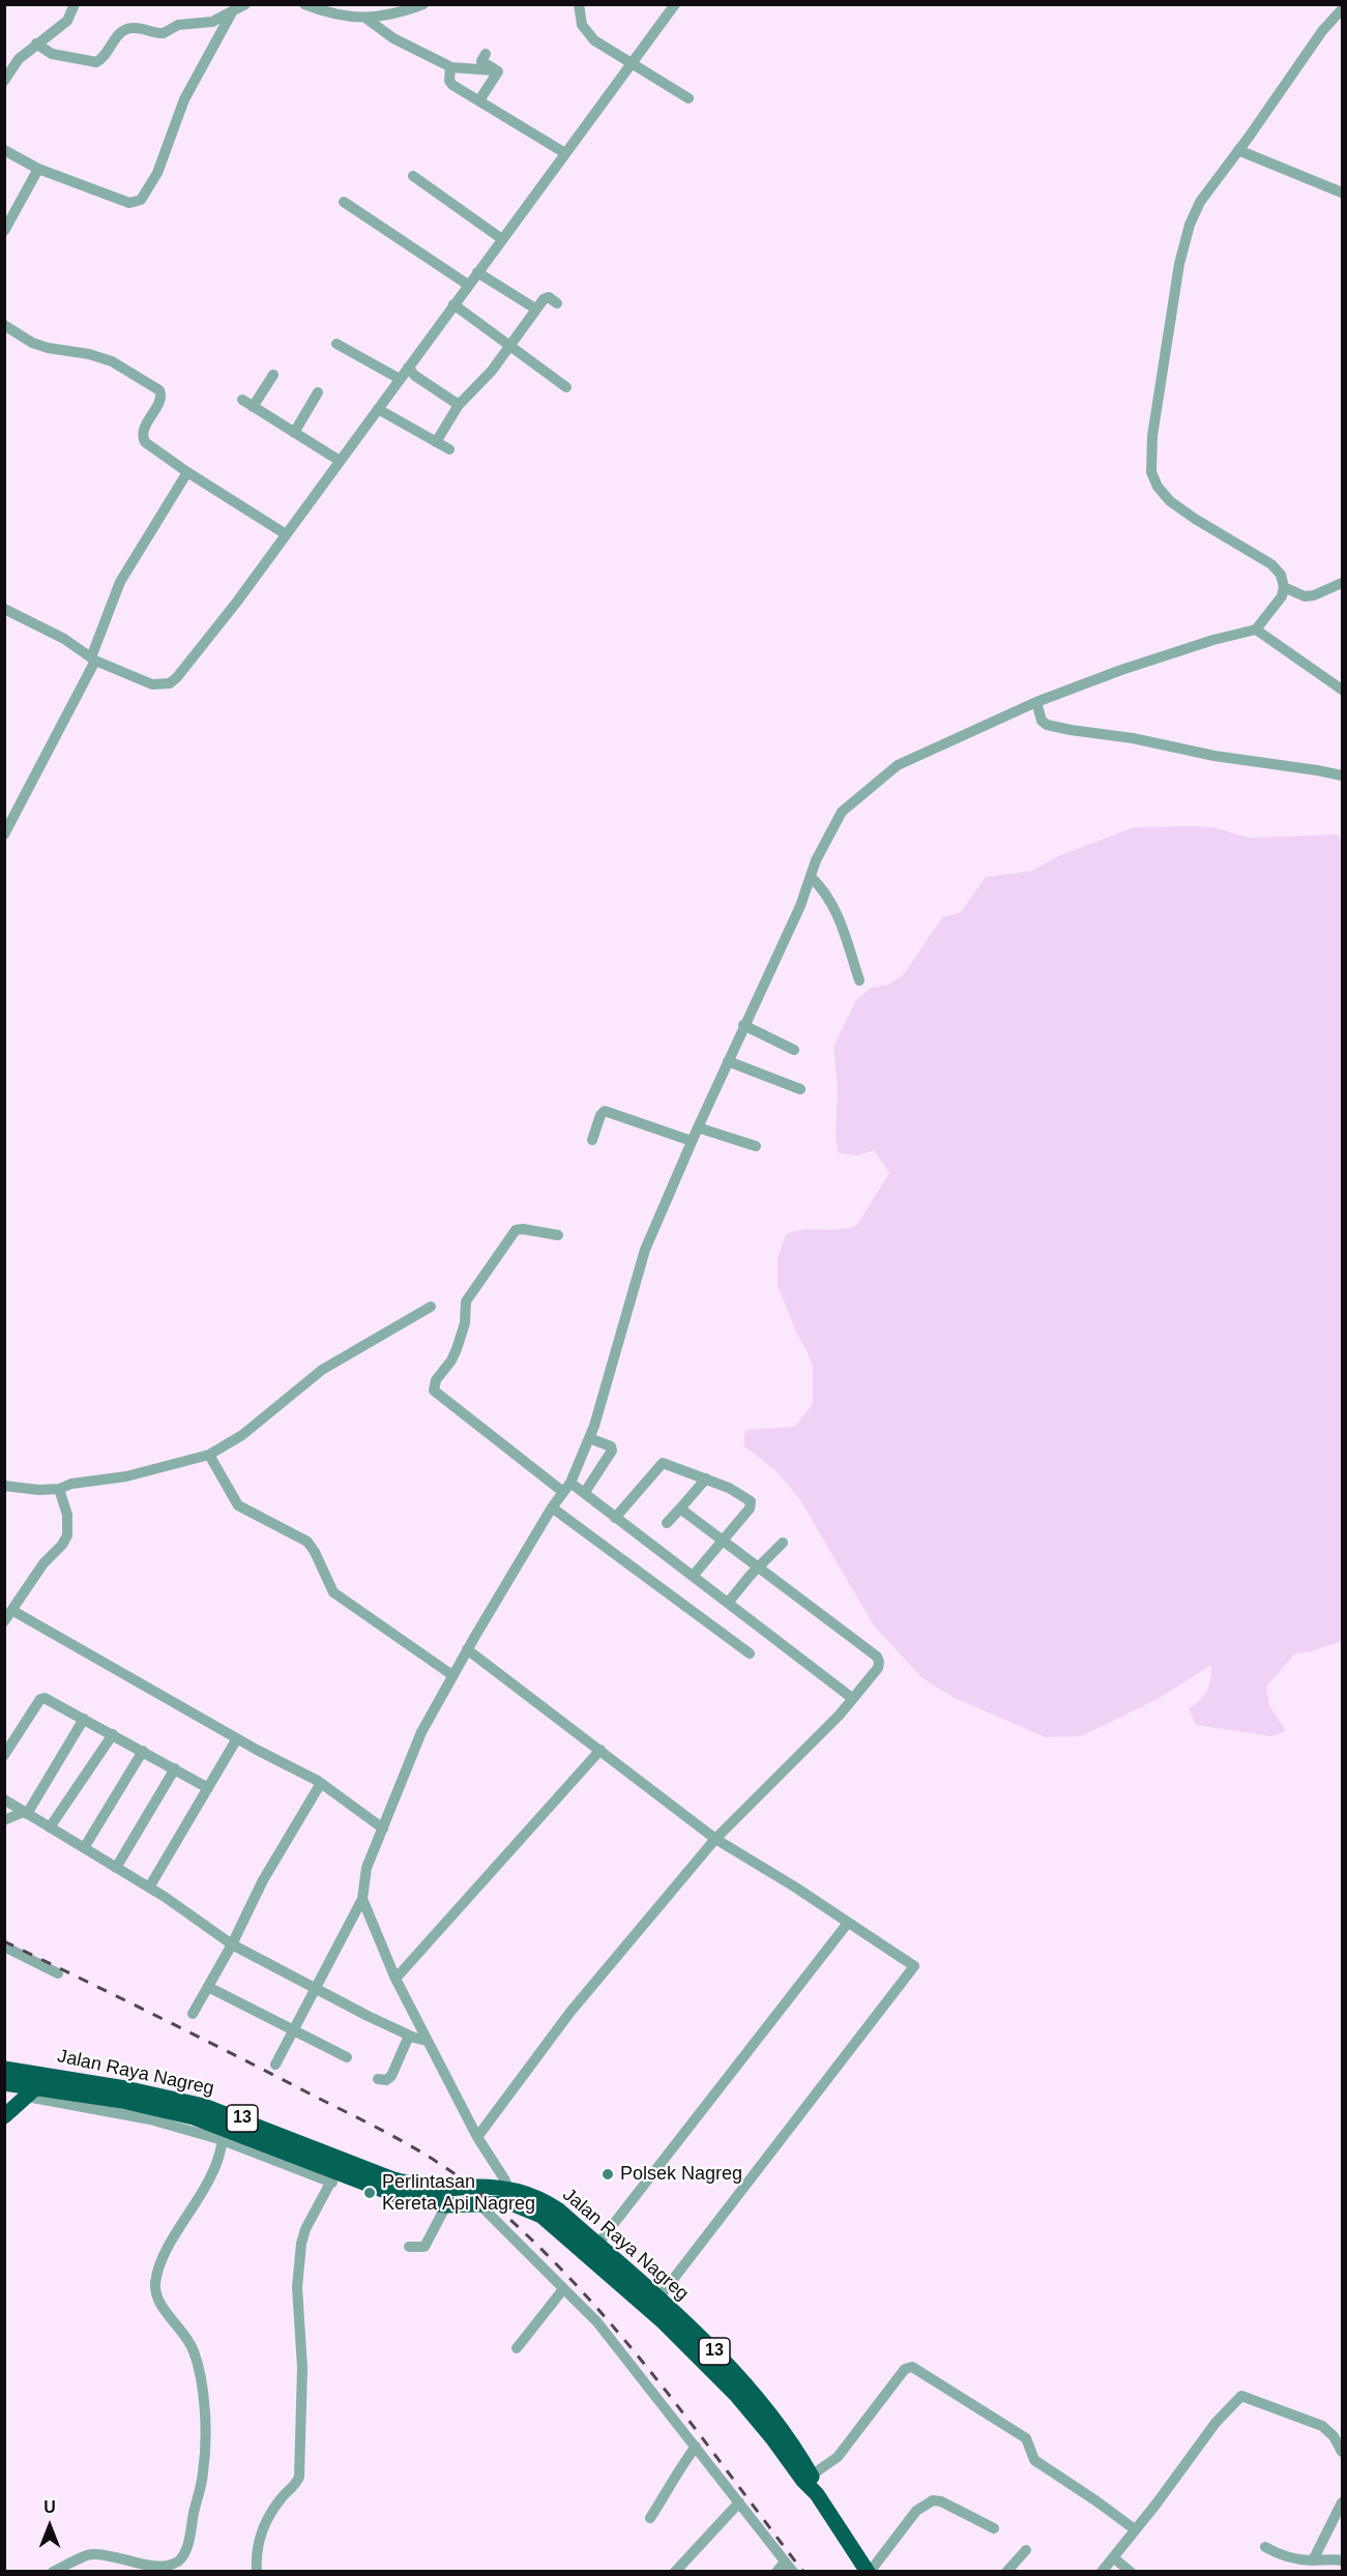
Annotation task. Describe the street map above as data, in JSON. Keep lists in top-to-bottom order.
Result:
{
  "streets": {
    "highway": ["Jalan Raya Nagreg", "13"]
  },
  "places": ["Polsek Nagreg", "Perlintasan Kereta Api Nagreg"],
  "north": "top"
}
